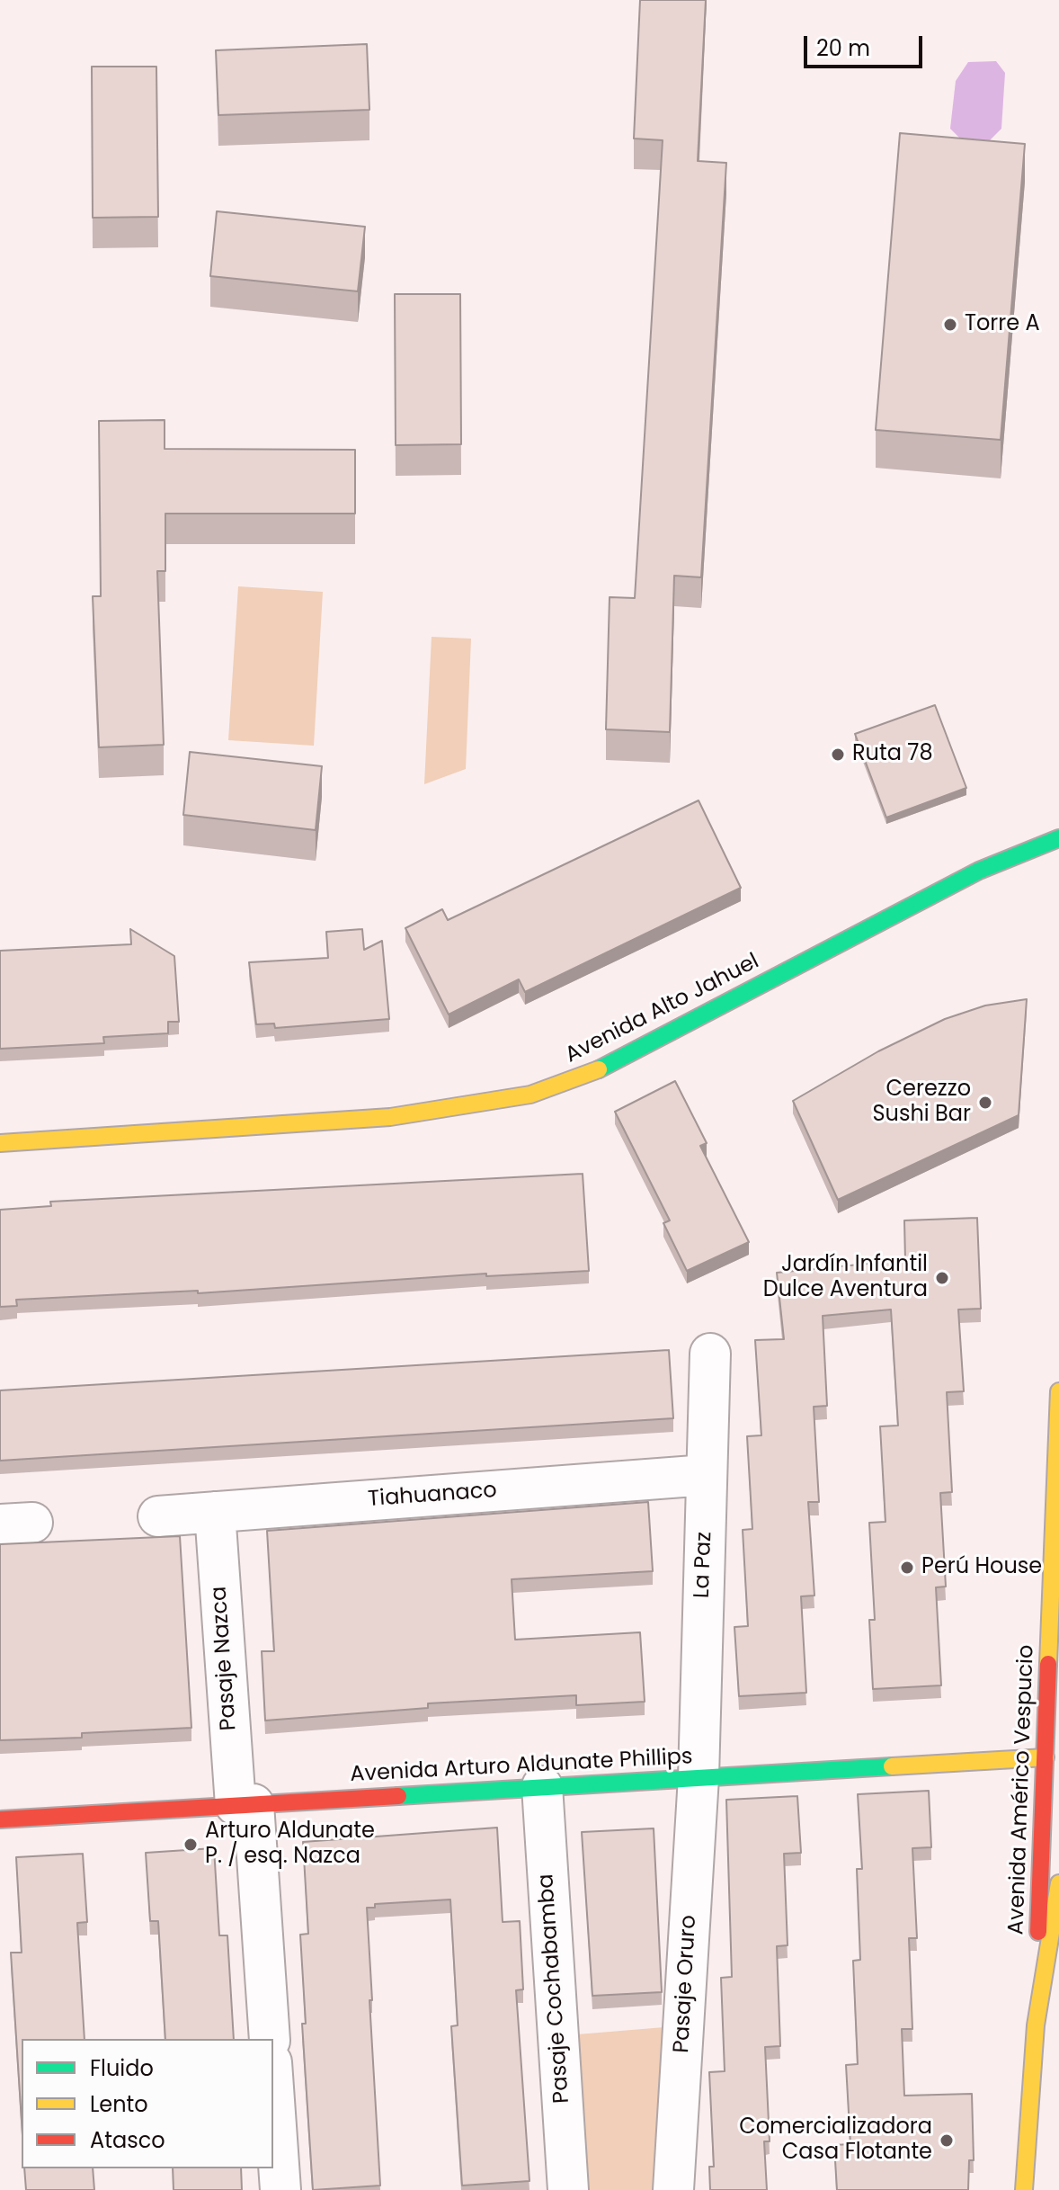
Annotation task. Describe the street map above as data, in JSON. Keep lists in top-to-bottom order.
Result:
{
  "streets": {
    "main road": ["Avenida Alto Jahuel", "Avenida Arturo Aldunate Phillips", "Avenida Américo Vespucio"],
    "street": [
      "Tiahuanaco",
      "La Paz",
      "Pasaje Nazca",
      "Pasaje Oruro",
      "Pasaje Cochabamba"
    ]
  },
  "crossings": [
    ["Tiahuanaco", "La Paz"],
    ["Tiahuanaco", "Pasaje Nazca"],
    ["La Paz", "Avenida Arturo Aldunate Phillips"],
    ["La Paz", "Pasaje Oruro"],
    ["Pasaje Nazca", "Avenida Arturo Aldunate Phillips"],
    ["Avenida Arturo Aldunate Phillips", "Avenida Américo Vespucio"],
    ["Avenida Arturo Aldunate Phillips", "Pasaje Oruro"],
    ["Avenida Arturo Aldunate Phillips", "Pasaje Cochabamba"]
  ],
  "places": [
    "Torre A",
    "Ruta 78",
    "Cerezzo Sushi Bar",
    "Jardín Infantil Dulce Aventura",
    "Perú House",
    "Arturo Aldunate P. / esq. Nazca",
    "Comercializadora Casa Flotante"
  ],
  "legend": ["Fluido", "Lento", "Atasco"],
  "scale_bar": "20 m"
}
